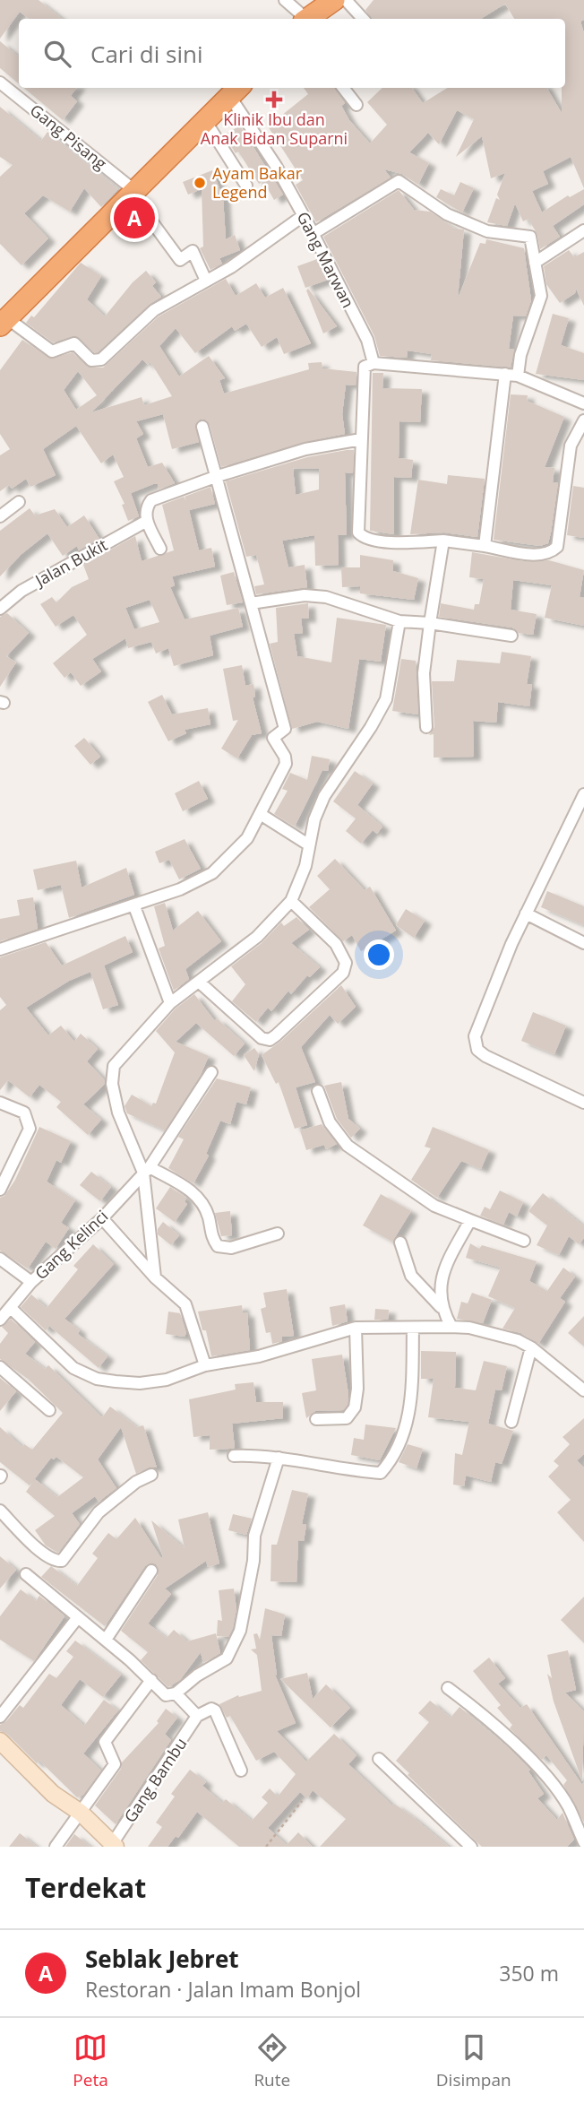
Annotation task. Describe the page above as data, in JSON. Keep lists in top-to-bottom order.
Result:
{
  "streets": {
    "street": [
      "Gang Pisang",
      "Gang Marwan",
      "Jalan Bukit",
      "Gang Kelinci",
      "Gang Bambu"
    ]
  },
  "places": {
    "health": ["Klinik Ibu dan Anak Bidan Suparni"],
    "other": ["Ayam Bakar Legend"]
  },
  "page": {
    "search": "Cari di sini",
    "pins": "A",
    "heading": "Terdekat",
    "list": [
      {
        "mark": "A",
        "name": "Seblak Jebret",
        "note": "Restoran · Jalan Imam Bonjol",
        "value": "350 m"
      }
    ],
    "nav": ["Peta", "Rute", "Disimpan"]
  }
}
